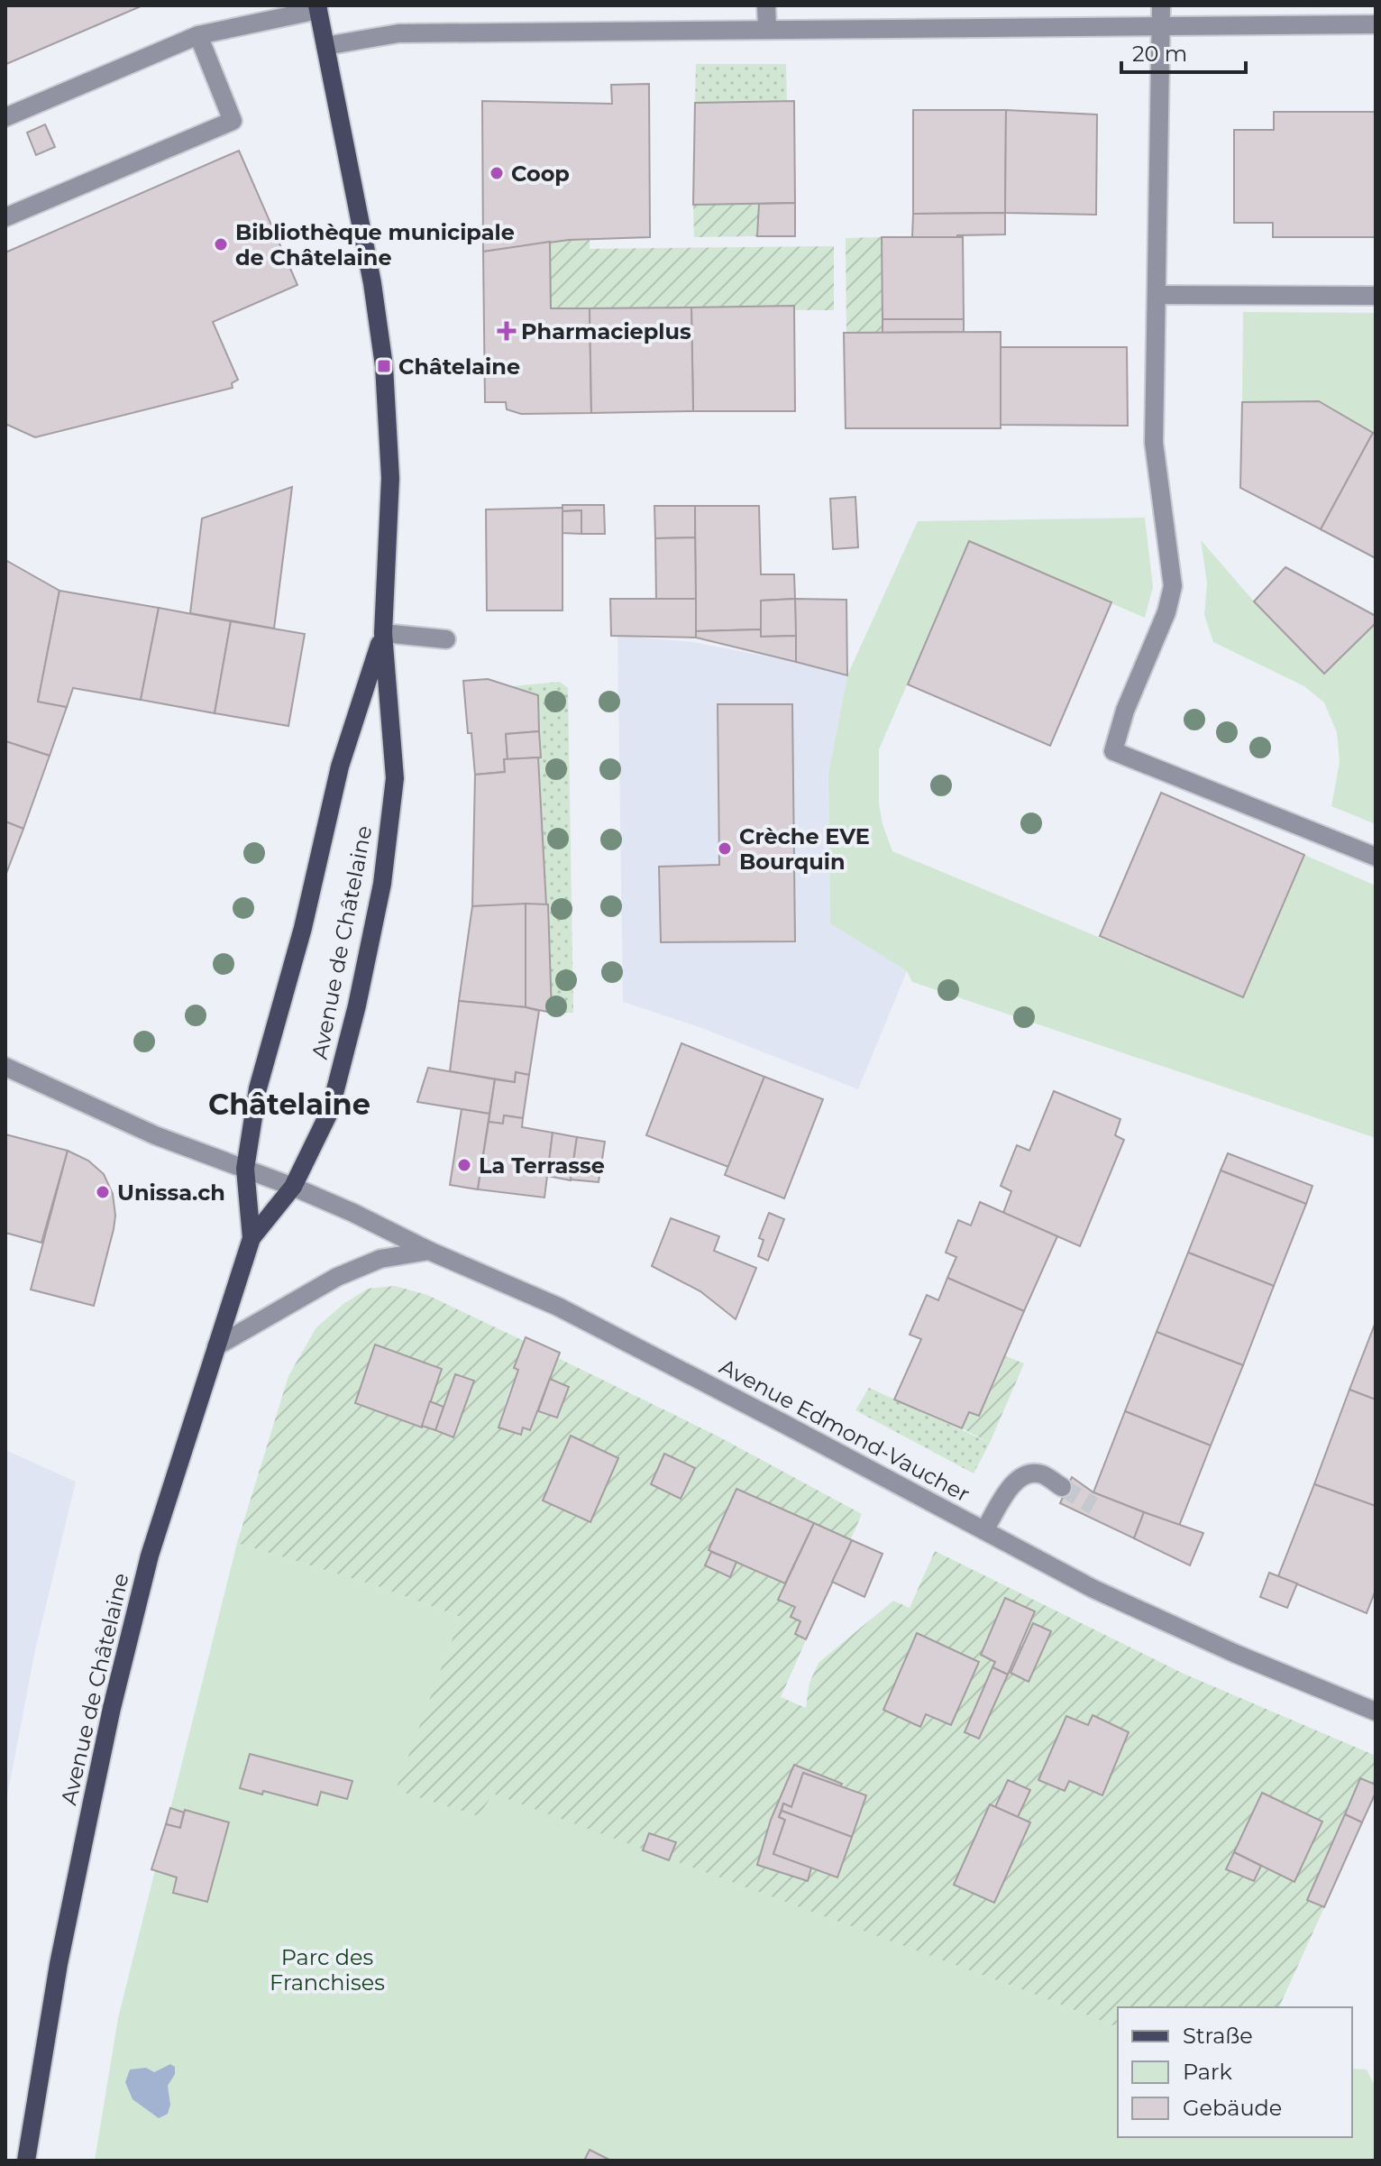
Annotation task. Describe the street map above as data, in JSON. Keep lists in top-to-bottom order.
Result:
{
  "streets": {
    "main road": ["Avenue de Châtelaine"],
    "street": ["Avenue Edmond-Vaucher"]
  },
  "crossings": [
    ["Avenue de Châtelaine", "Avenue Edmond-Vaucher"]
  ],
  "districts": ["Châtelaine"],
  "parks": ["Parc des Franchises"],
  "places": {
    "other": [
      "Coop",
      "Bibliothèque municipale de Châtelaine",
      "Crèche EVE Bourquin",
      "La Terrasse",
      "Unissa.ch"
    ],
    "health": ["Pharmacieplus"],
    "transit": ["Châtelaine"]
  },
  "legend": ["Straße", "Park", "Gebäude"],
  "scale_bar": "20 m"
}
